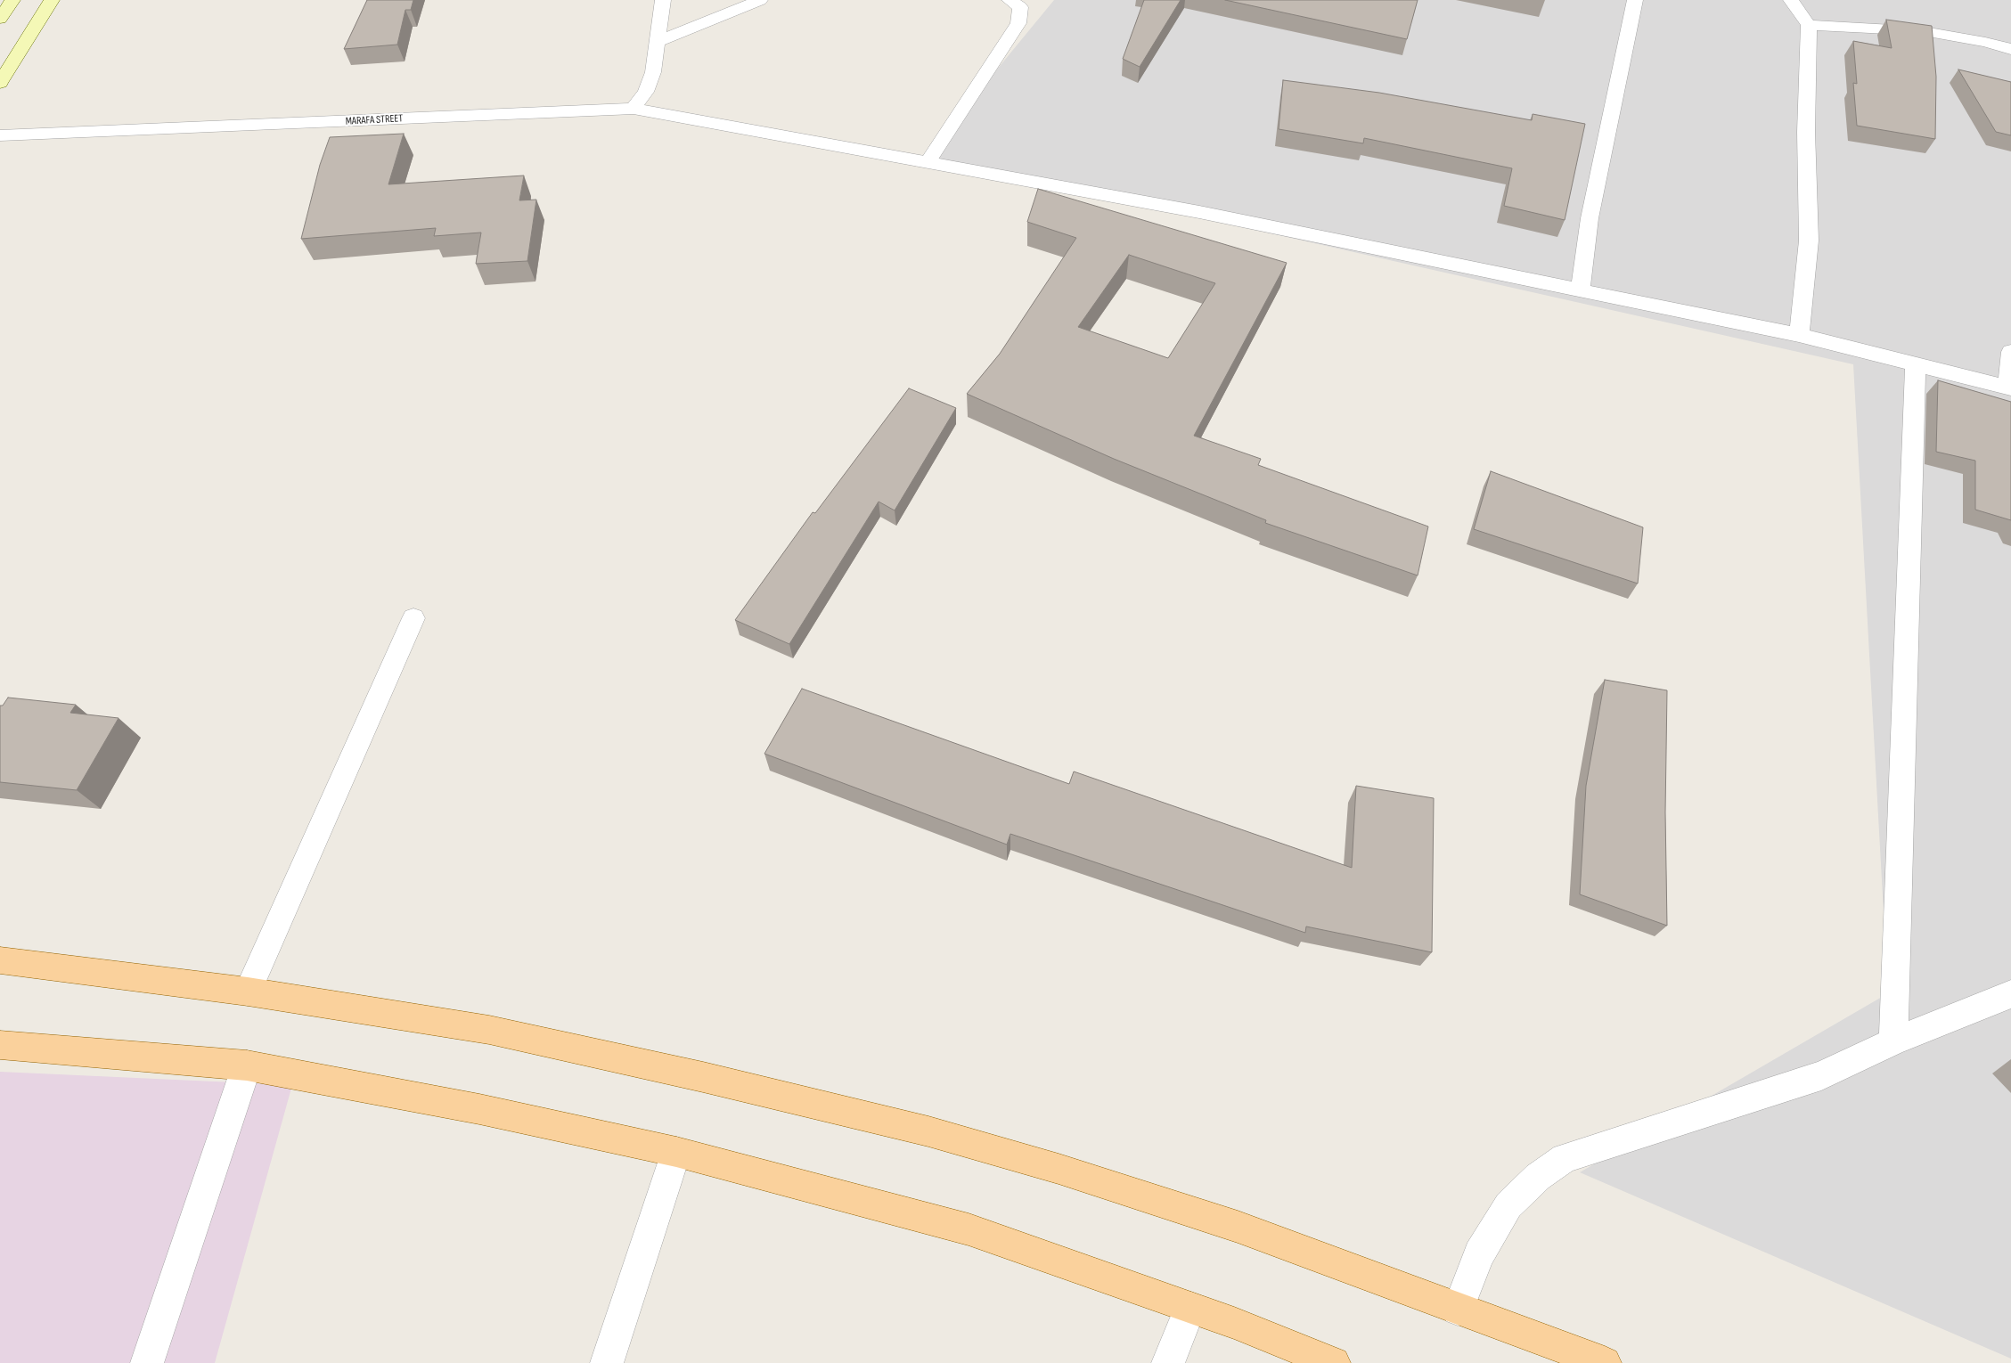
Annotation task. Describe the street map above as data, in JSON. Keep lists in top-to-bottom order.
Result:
{
  "streets": {
    "street": ["MARAFA STREET"]
  }
}
